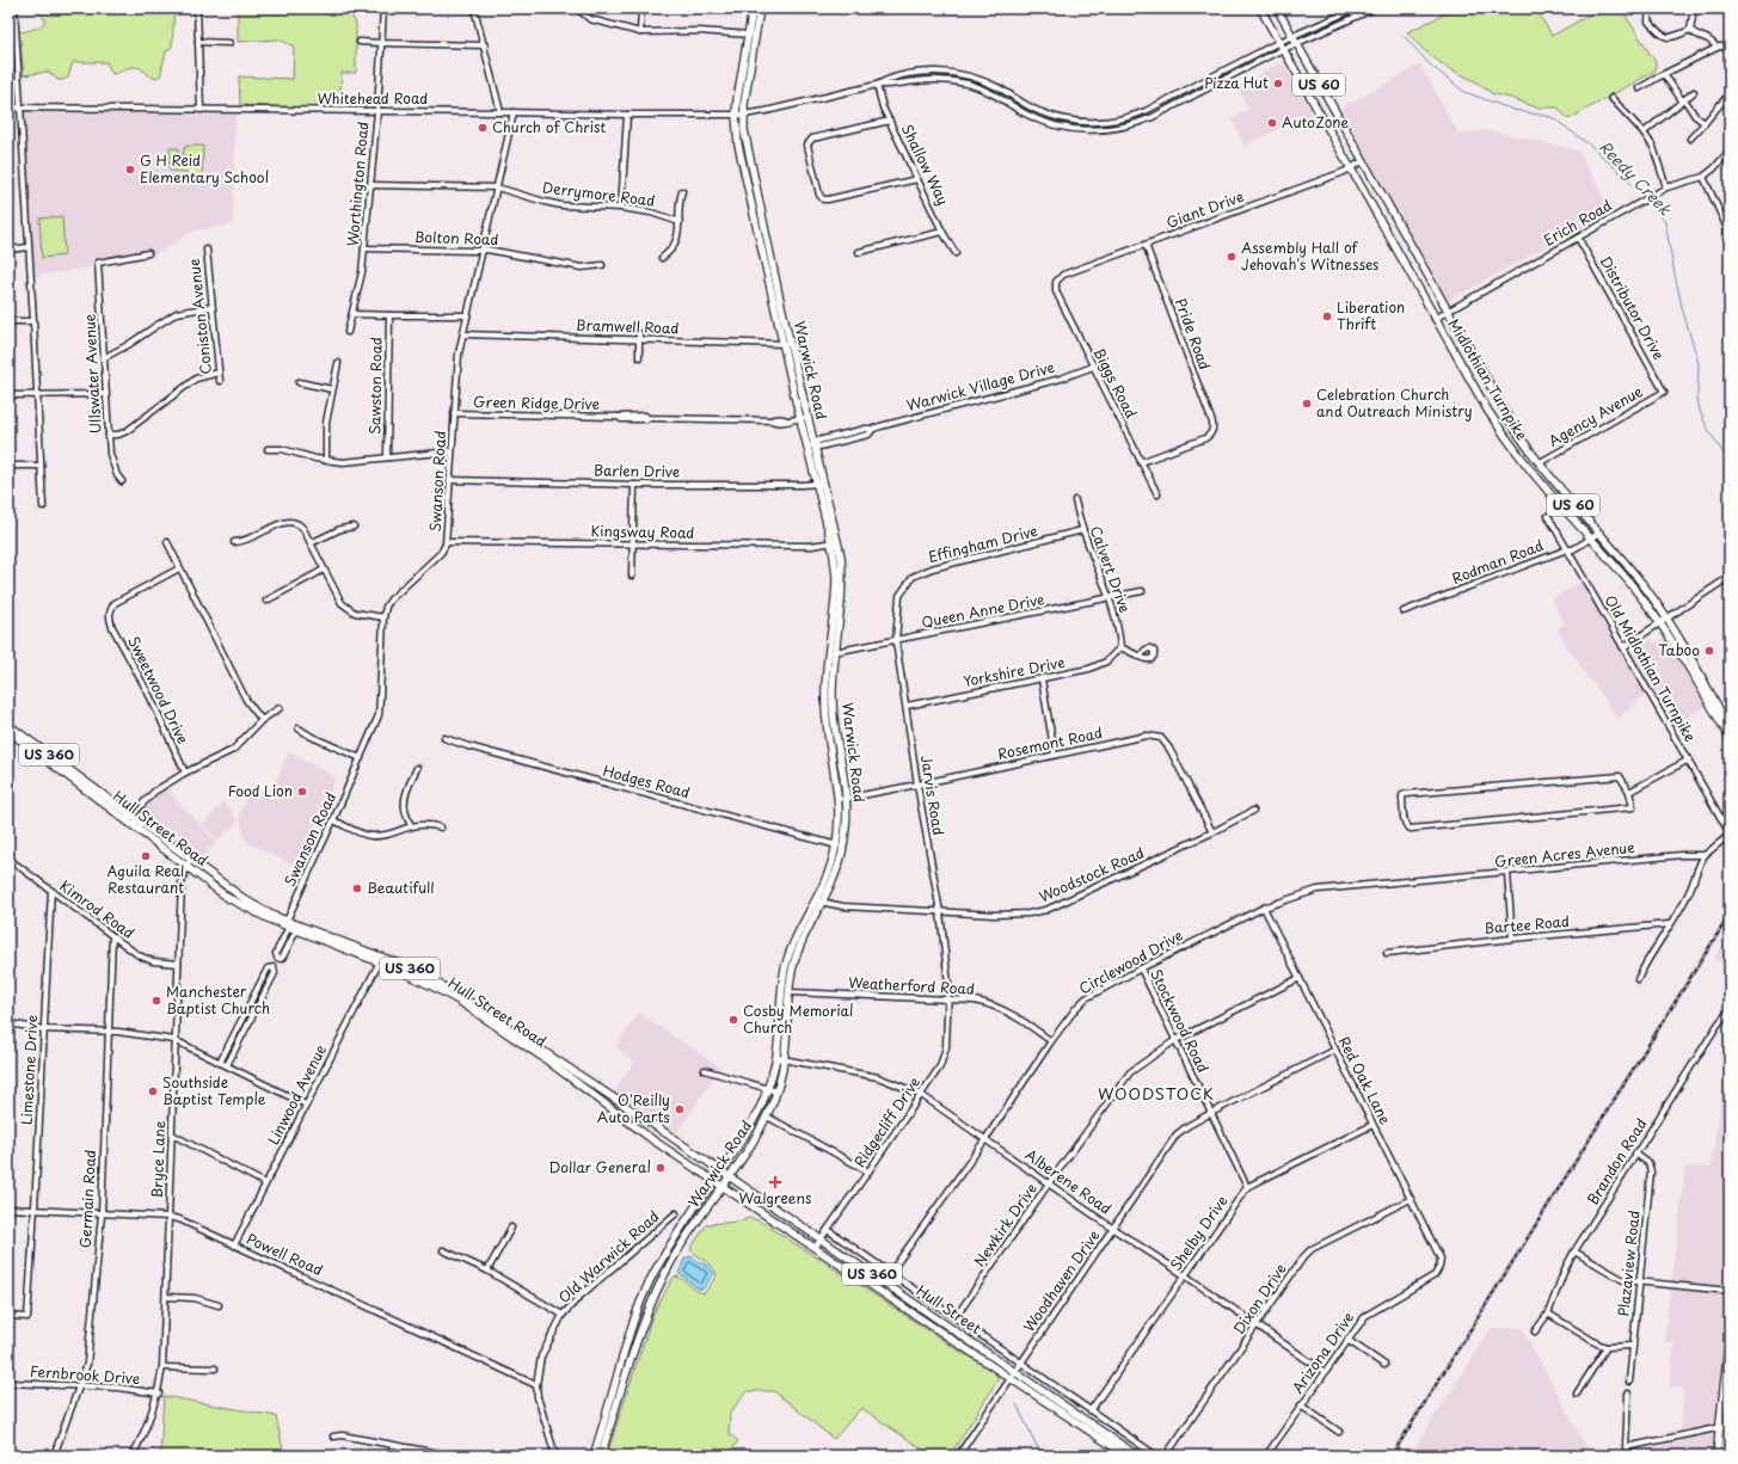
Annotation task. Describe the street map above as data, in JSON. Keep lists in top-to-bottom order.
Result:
{
  "streets": {
    "main road": [
      "US 60",
      "Warwick Road",
      "Midlothian Turnpike",
      "US 360",
      "Hull Street Road",
      "Hull Street"
    ],
    "street": [
      "Whitehead Road",
      "Shallow Way",
      "Worthington Road",
      "Derrymore Road",
      "Giant Drive",
      "Erich Road",
      "Bolton Road",
      "Distributor Drive",
      "Coniston Avenue",
      "Bramwell Road",
      "Pride Road",
      "Ullswater Avenue",
      "Biggs Road",
      "Sawston Road",
      "Warwick Village Drive",
      "Green Ridge Drive",
      "Agency Avenue",
      "Barlen Drive",
      "Swanson Road",
      "Kingsway Road",
      "Effingham Drive",
      "Rodman Road",
      "Calvert Drive",
      "Queen Anne Drive",
      "Old Midlothian Turnpike",
      "Yorkshire Drive",
      "Sweetwood Drive",
      "Rosemont Road",
      "Hodges Road",
      "Jarvis Road",
      "Green Acres Avenue",
      "Woodstock Road",
      "Kimrod Road",
      "Bartee Road",
      "Circlewood Drive",
      "Weatherford Road",
      "Stockwood Road",
      "Limestone Drive",
      "Red Oak Lane",
      "Linwood Avenue",
      "Ridgecliff Drive",
      "Bryce Lane",
      "Brandon Road",
      "Alberene Road",
      "Germain Road",
      "Newkirk Drive",
      "Shelby Drive",
      "Powell Road",
      "Old Warwick Road",
      "Plazaview Road",
      "Woodhaven Drive",
      "Dixon Drive",
      "Arizona Drive",
      "Fernbrook Drive"
    ]
  },
  "crossings": [
    ["Whitehead Road", "Shallow Way"],
    ["Whitehead Road", "Worthington Road"],
    ["Whitehead Road", "Warwick Road"],
    ["Whitehead Road", "Swanson Road"],
    ["Worthington Road", "Derrymore Road"],
    ["Worthington Road", "Bolton Road"],
    ["Derrymore Road", "Swanson Road"],
    ["Giant Drive", "Pride Road"],
    ["Giant Drive", "Midlothian Turnpike"],
    ["Giant Drive", "Biggs Road"],
    ["Erich Road", "Distributor Drive"],
    ["Erich Road", "Midlothian Turnpike"],
    ["Bolton Road", "Swanson Road"],
    ["Distributor Drive", "Agency Avenue"],
    ["Bramwell Road", "Warwick Road"],
    ["Bramwell Road", "Swanson Road"],
    ["Pride Road", "Biggs Road"],
    ["Warwick Road", "Warwick Village Drive"],
    ["Warwick Road", "Green Ridge Drive"],
    ["Warwick Road", "Barlen Drive"],
    ["Warwick Road", "Kingsway Road"],
    ["Warwick Road", "Queen Anne Drive"],
    ["Warwick Road", "Rosemont Road"],
    ["Warwick Road", "Hodges Road"],
    ["Warwick Road", "Hull Street Road"],
    ["Warwick Road", "Woodstock Road"],
    ["Warwick Road", "Weatherford Road"],
    ["Warwick Road", "Alberene Road"],
    ["Warwick Road", "Hull Street"],
    ["Midlothian Turnpike", "Agency Avenue"],
    ["Midlothian Turnpike", "Rodman Road"],
    ["Biggs Road", "Warwick Village Drive"],
    ["Green Ridge Drive", "Swanson Road"],
    ["Barlen Drive", "Swanson Road"],
    ["Swanson Road", "Kingsway Road"],
    ["Swanson Road", "Hull Street Road"],
    ["Effingham Drive", "Calvert Drive"],
    ["Effingham Drive", "Jarvis Road"],
    ["Rodman Road", "Old Midlothian Turnpike"],
    ["Calvert Drive", "Queen Anne Drive"],
    ["Calvert Drive", "Yorkshire Drive"],
    ["Queen Anne Drive", "Jarvis Road"],
    ["Yorkshire Drive", "Jarvis Road"],
    ["Rosemont Road", "Jarvis Road"],
    ["Rosemont Road", "Woodstock Road"],
    ["Jarvis Road", "Woodstock Road"],
    ["Jarvis Road", "Weatherford Road"],
    ["Jarvis Road", "Ridgecliff Drive"],
    ["Hull Street Road", "Linwood Avenue"],
    ["Hull Street Road", "Ridgecliff Drive"],
    ["Hull Street Road", "Bryce Lane"],
    ["Hull Street Road", "Hull Street"],
    ["Green Acres Avenue", "Circlewood Drive"],
    ["Kimrod Road", "Limestone Drive"],
    ["Kimrod Road", "Bryce Lane"],
    ["Kimrod Road", "Germain Road"],
    ["Circlewood Drive", "Weatherford Road"],
    ["Circlewood Drive", "Stockwood Road"],
    ["Circlewood Drive", "Red Oak Lane"],
    ["Circlewood Drive", "Alberene Road"],
    ["Weatherford Road", "Ridgecliff Drive"],
    ["Stockwood Road", "Newkirk Drive"],
    ["Stockwood Road", "Shelby Drive"],
    ["Stockwood Road", "Woodhaven Drive"],
    ["Limestone Drive", "Powell Road"],
    ["Red Oak Lane", "Newkirk Drive"],
    ["Red Oak Lane", "Shelby Drive"],
    ["Red Oak Lane", "Woodhaven Drive"],
    ["Red Oak Lane", "Dixon Drive"],
    ["Red Oak Lane", "Arizona Drive"],
    ["Linwood Avenue", "Powell Road"],
    ["Ridgecliff Drive", "Alberene Road"],
    ["Ridgecliff Drive", "Hull Street"],
    ["Bryce Lane", "Powell Road"],
    ["Bryce Lane", "Fernbrook Drive"],
    ["Brandon Road", "Plazaview Road"],
    ["Alberene Road", "Newkirk Drive"],
    ["Alberene Road", "Shelby Drive"],
    ["Alberene Road", "Woodhaven Drive"],
    ["Alberene Road", "Dixon Drive"],
    ["Alberene Road", "Arizona Drive"],
    ["Germain Road", "Powell Road"],
    ["Germain Road", "Fernbrook Drive"],
    ["Powell Road", "Old Warwick Road"],
    ["Woodhaven Drive", "Hull Street"]
  ],
  "districts": ["WOODSTOCK"],
  "water": ["Reedy Creek"],
  "places": {
    "other": [
      "Pizza Hut",
      "AutoZone",
      "Church of Christ",
      "G H Reid Elementary School",
      "Assembly Hall of Jehovah's Witnesses",
      "Liberation Thrift",
      "Celebration Church and Outreach Ministry",
      "Taboo",
      "Food Lion",
      "Aguila Real Restaurant",
      "Beautifull",
      "Manchester Baptist Church",
      "Cosby Memorial Church",
      "Southside Baptist Temple",
      "O'Reilly Auto Parts",
      "Dollar General"
    ],
    "health": ["Walgreens"]
  }
}
